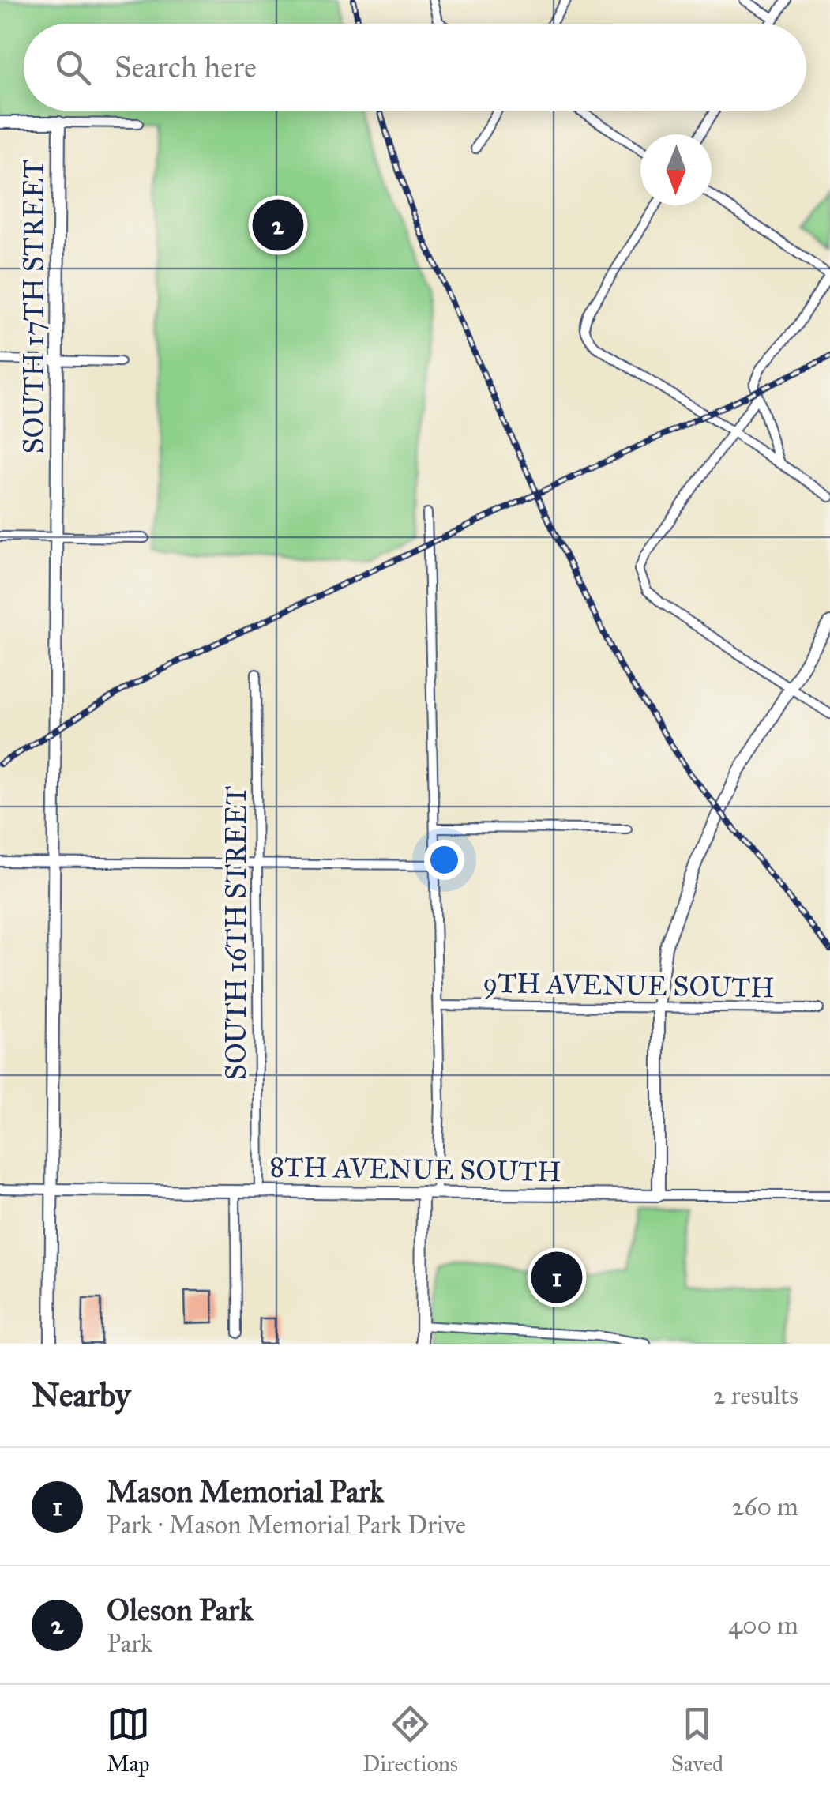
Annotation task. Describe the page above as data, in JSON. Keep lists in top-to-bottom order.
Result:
{
  "streets": {
    "street": [
      "SOUTH 17TH STREET",
      "SOUTH 16TH STREET",
      "9TH AVENUE SOUTH",
      "8TH AVENUE SOUTH"
    ]
  },
  "crossings": [
    ["SOUTH 17TH STREET", "8TH AVENUE SOUTH"],
    ["SOUTH 16TH STREET", "8TH AVENUE SOUTH"]
  ],
  "north": "bottom",
  "page": {
    "search": "Search here",
    "pins": ["2", "1"],
    "heading": ["Nearby", "2 results"],
    "list": [
      {
        "mark": "1",
        "name": "Mason Memorial Park",
        "note": "Park · Mason Memorial Park Drive",
        "value": "260 m"
      },
      {
        "mark": "2",
        "name": "Oleson Park",
        "note": "Park",
        "value": "400 m"
      }
    ],
    "nav": ["Map", "Directions", "Saved"]
  }
}
